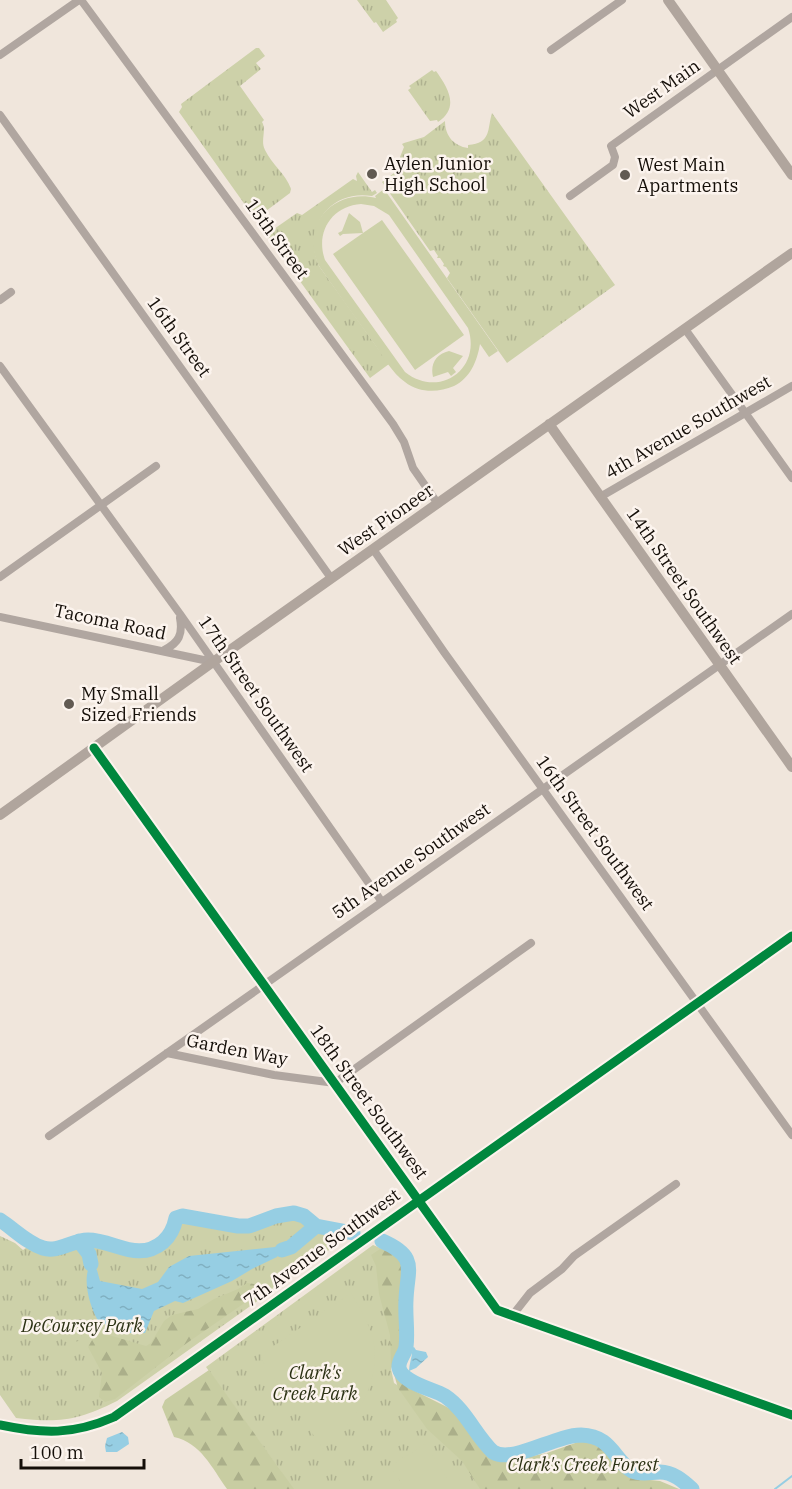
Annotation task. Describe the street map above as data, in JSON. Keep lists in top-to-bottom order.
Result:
{
  "streets": {
    "street": [
      "West Main",
      "15th Street",
      "16th Street",
      "4th Avenue Southwest",
      "West Pioneer",
      "14th Street Southwest",
      "Tacoma Road",
      "17th Street Southwest",
      "16th Street Southwest",
      "5th Avenue Southwest",
      "Garden Way",
      "18th Street Southwest",
      "7th Avenue Southwest"
    ]
  },
  "crossings": [
    ["15th Street", "West Pioneer"],
    ["16th Street", "West Pioneer"],
    ["4th Avenue Southwest", "14th Street Southwest"],
    ["West Pioneer", "14th Street Southwest"],
    ["West Pioneer", "Tacoma Road"],
    ["West Pioneer", "17th Street Southwest"],
    ["West Pioneer", "16th Street Southwest"],
    ["West Pioneer", "18th Street Southwest"],
    ["14th Street Southwest", "5th Avenue Southwest"],
    ["Tacoma Road", "17th Street Southwest"],
    ["17th Street Southwest", "5th Avenue Southwest"],
    ["16th Street Southwest", "5th Avenue Southwest"],
    ["16th Street Southwest", "7th Avenue Southwest"],
    ["5th Avenue Southwest", "Garden Way"],
    ["5th Avenue Southwest", "18th Street Southwest"],
    ["Garden Way", "18th Street Southwest"],
    ["18th Street Southwest", "7th Avenue Southwest"]
  ],
  "parks": ["DeCoursey Park", "Clark's Creek Park", "Clark's Creek Forest"],
  "places": ["Aylen Junior High School", "West Main Apartments", "My Small Sized Friends"],
  "scale_bar": "100 m"
}
